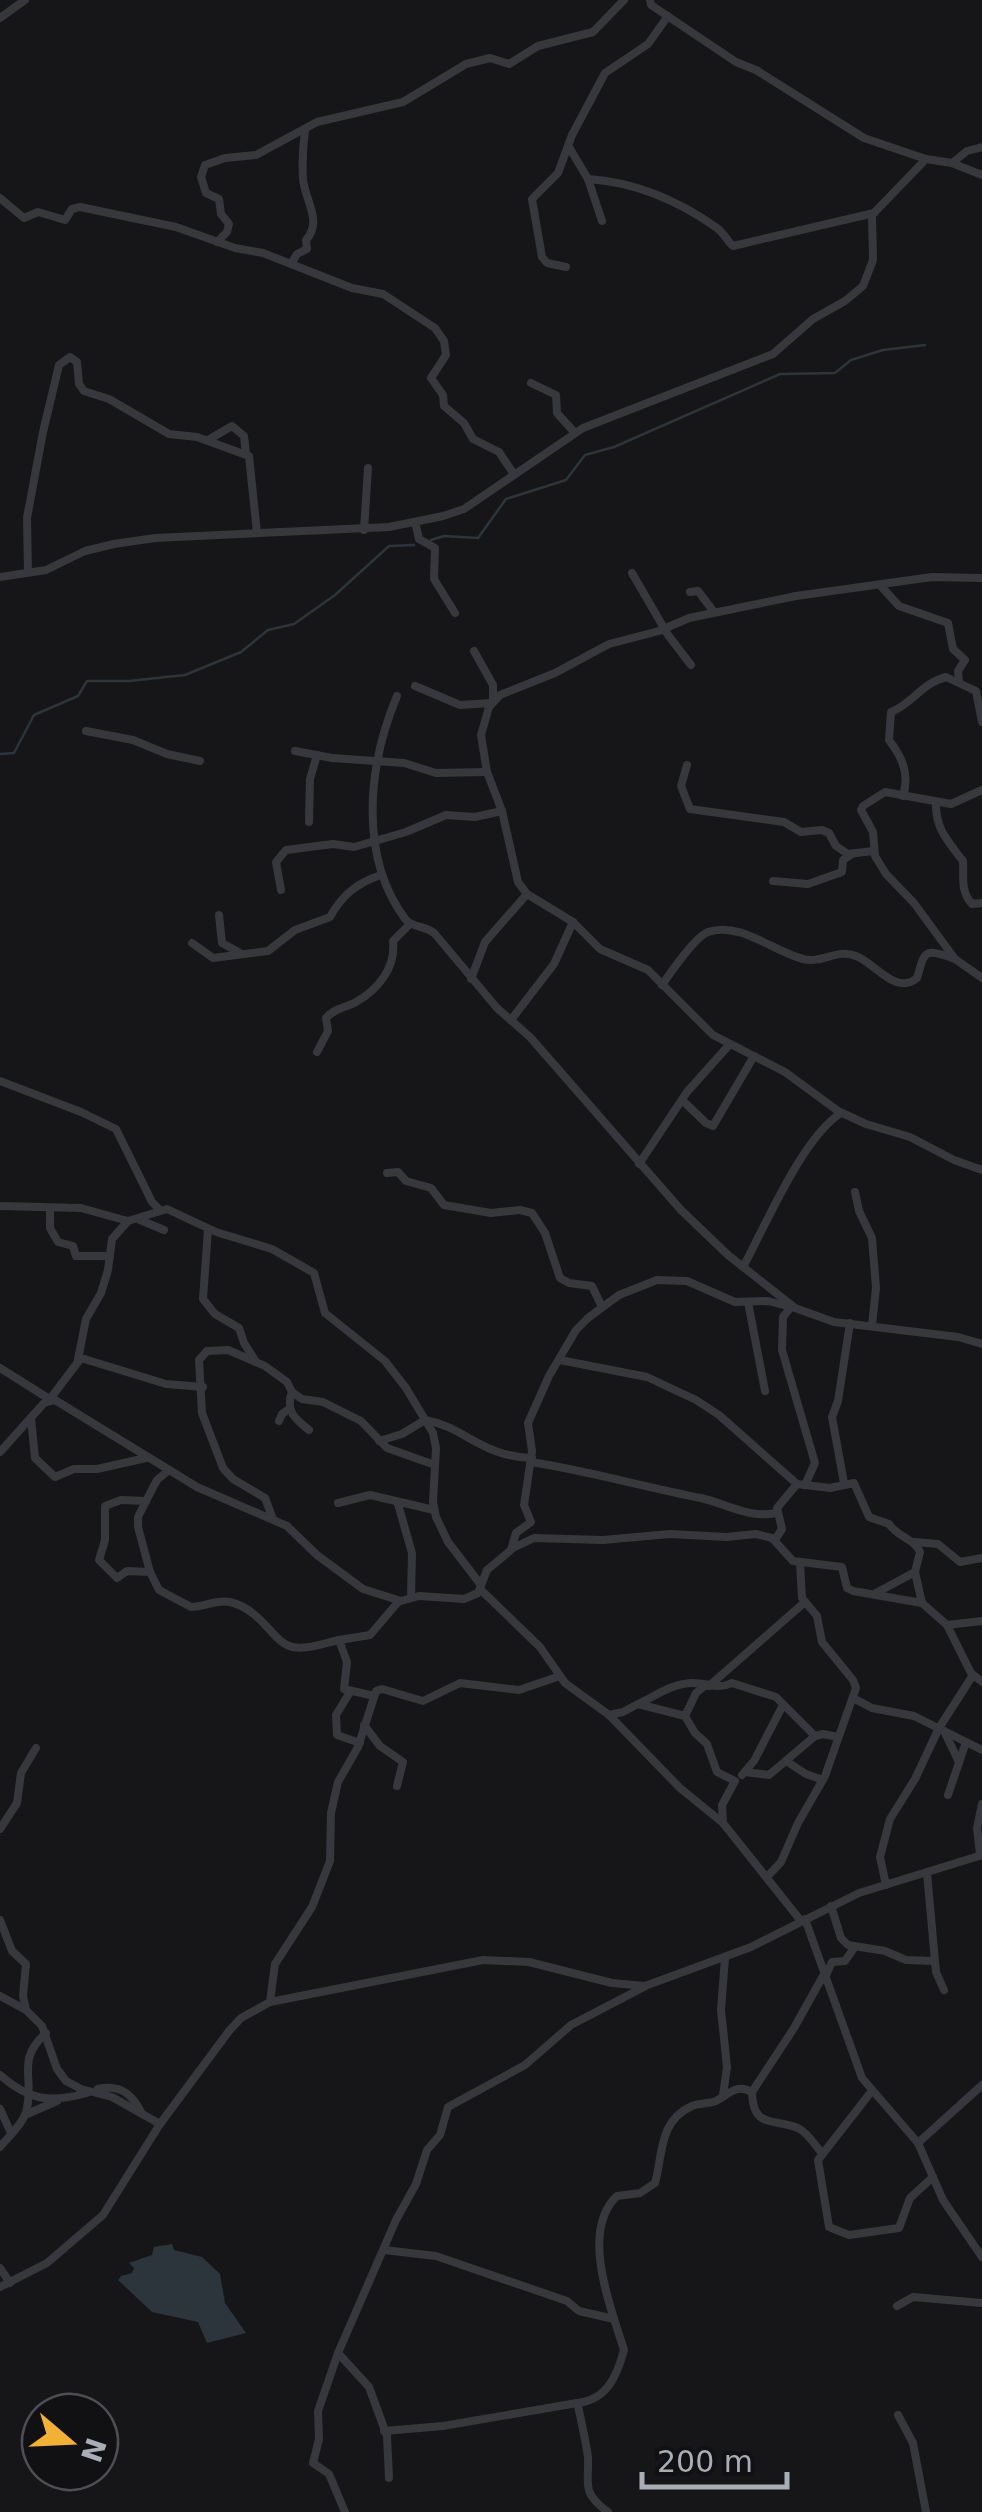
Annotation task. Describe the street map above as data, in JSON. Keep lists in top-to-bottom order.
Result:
{
  "scale_bar": "200 m",
  "north": "right"
}
